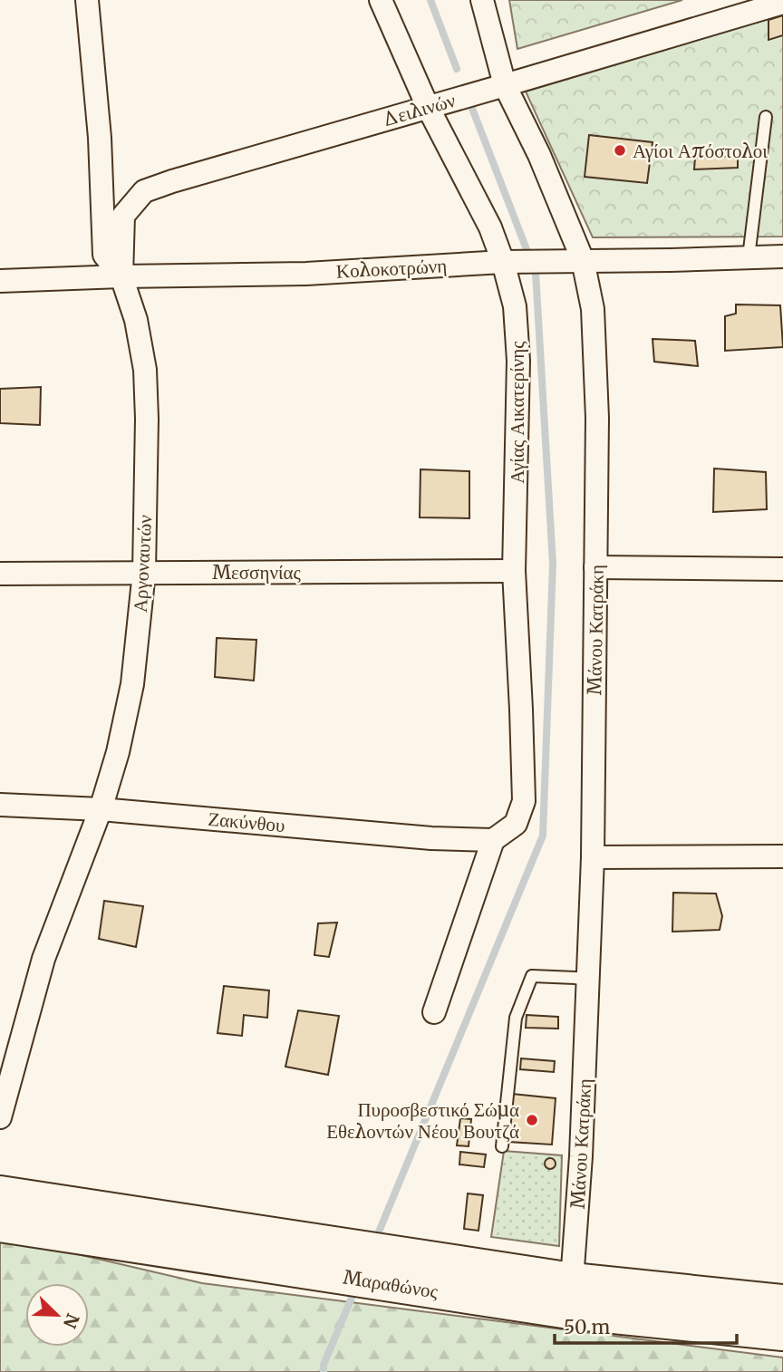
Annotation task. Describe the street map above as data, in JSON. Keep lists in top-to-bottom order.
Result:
{
  "streets": {
    "main road": ["Μαραθώνος"],
    "street": [
      "Δειλινών",
      "Κολοκοτρώνη",
      "Αγίας Αικατερίνης",
      "Αργοναυτών",
      "Μεσσηνίας",
      "Μάνου Κατράκη",
      "Ζακύνθου"
    ]
  },
  "crossings": [
    ["Δειλινών", "Κολοκοτρώνη"],
    ["Δειλινών", "Αγίας Αικατερίνης"],
    ["Δειλινών", "Αργοναυτών"],
    ["Δειλινών", "Μάνου Κατράκη"],
    ["Κολοκοτρώνη", "Αγίας Αικατερίνης"],
    ["Κολοκοτρώνη", "Αργοναυτών"],
    ["Κολοκοτρώνη", "Μάνου Κατράκη"],
    ["Αγίας Αικατερίνης", "Μεσσηνίας"],
    ["Αγίας Αικατερίνης", "Ζακύνθου"],
    ["Αργοναυτών", "Μεσσηνίας"],
    ["Αργοναυτών", "Ζακύνθου"],
    ["Μάνου Κατράκη", "Μαραθώνος"]
  ],
  "places": ["Αγίοι Απόστολοι", "Πυροσβεστικό Σώμα Εθελοντών Νέου Βουτζά"],
  "scale_bar": "50 m",
  "north": "bottom right"
}
